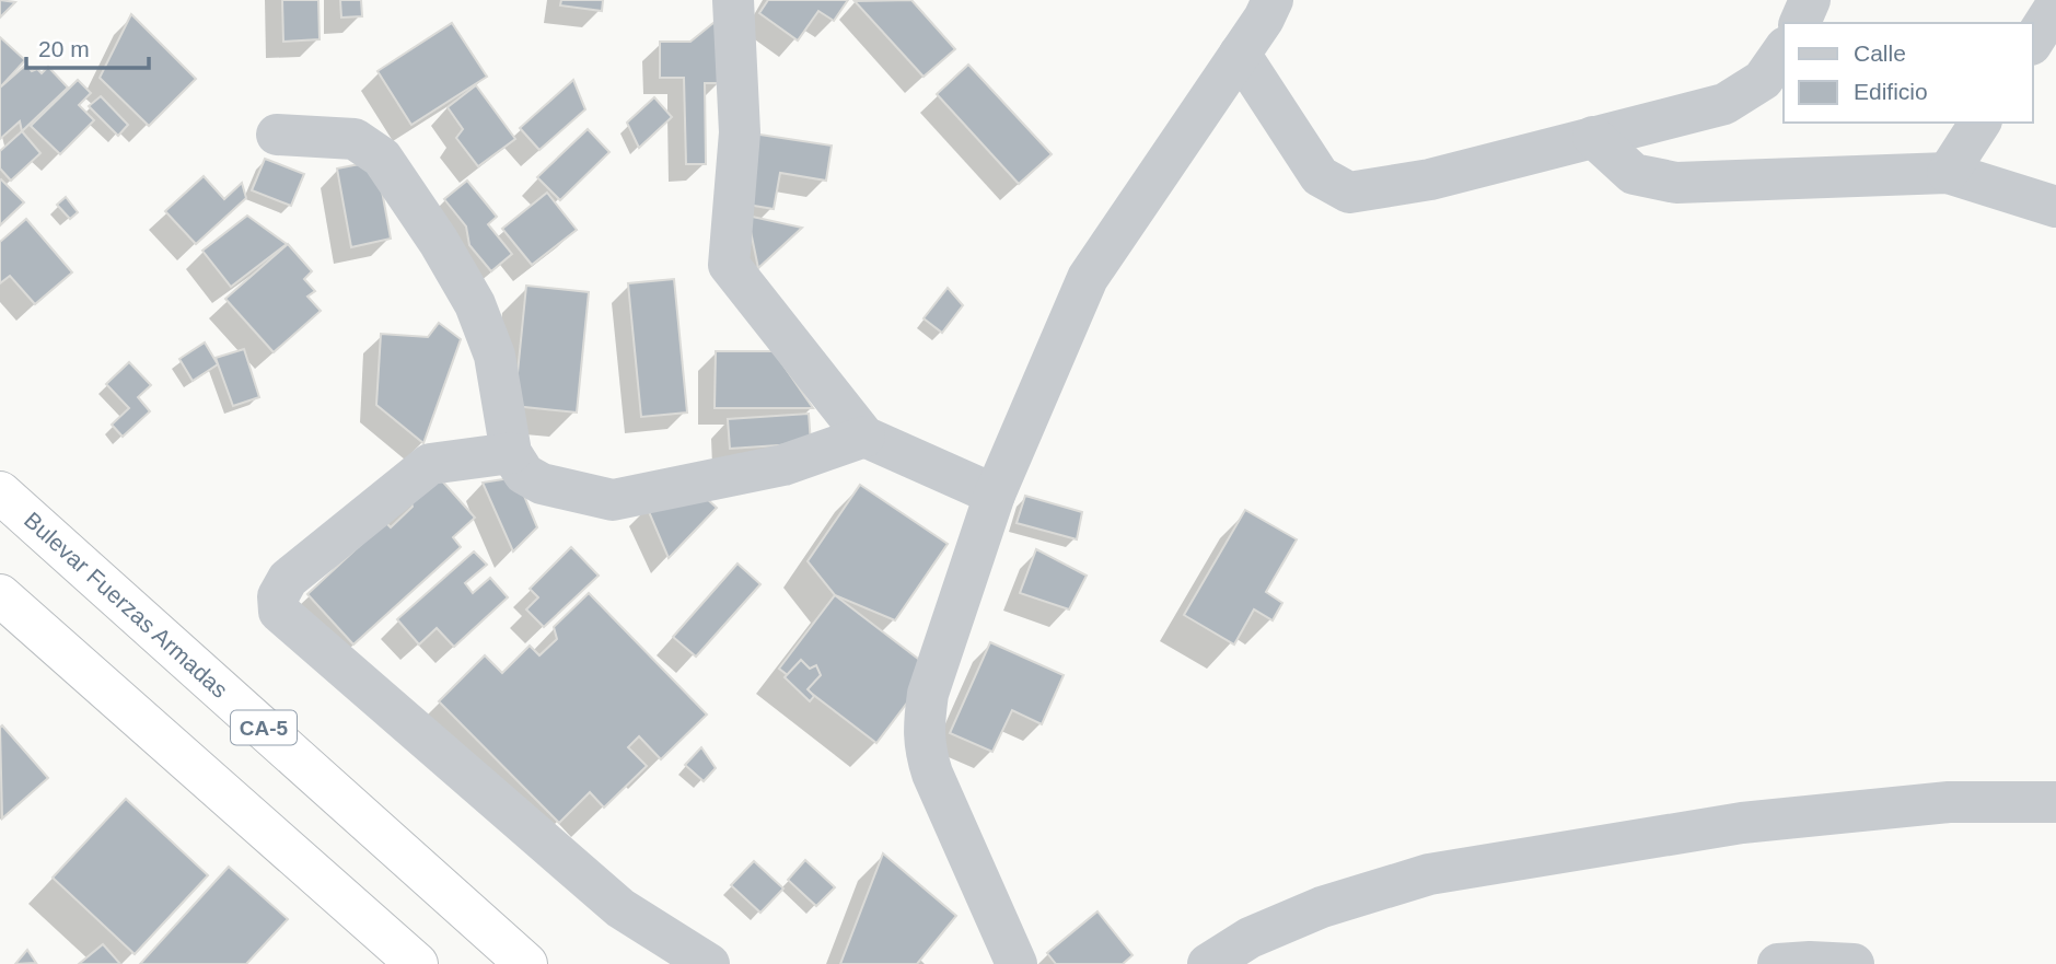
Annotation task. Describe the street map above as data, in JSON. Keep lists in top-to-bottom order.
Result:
{
  "streets": {
    "highway": ["Bulevar Fuerzas Armadas", "CA-5"]
  },
  "legend": ["Calle", "Edificio"],
  "scale_bar": "20 m"
}
